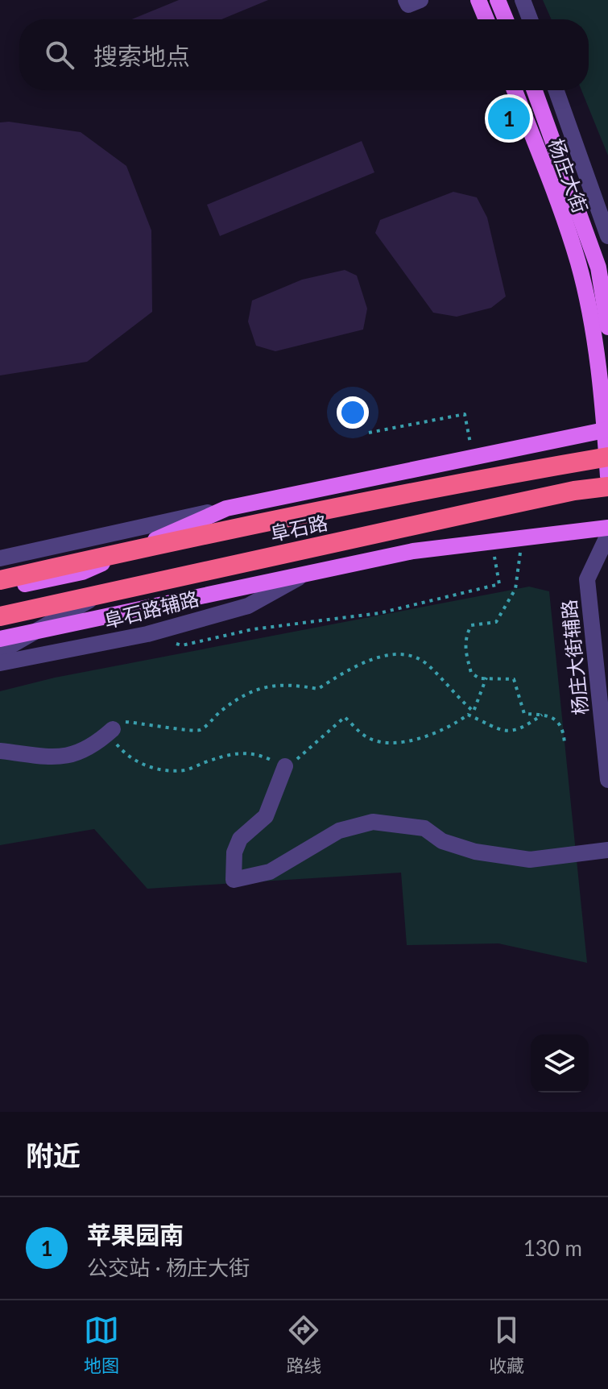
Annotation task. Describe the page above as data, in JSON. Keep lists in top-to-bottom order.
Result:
{
  "streets": {
    "highway": ["阜石路"],
    "main road": ["杨庄大街"],
    "street": ["阜石路辅路", "杨庄大街辅路"]
  },
  "crossings": [
    ["杨庄大街", "阜石路"]
  ],
  "page": {
    "search": "搜索地点",
    "pins": "1",
    "heading": "附近",
    "list": [
      {
        "mark": "1",
        "name": "苹果园南",
        "note": "公交站 · 杨庄大街",
        "value": "130 m"
      }
    ],
    "nav": ["地图", "路线", "收藏"]
  }
}
